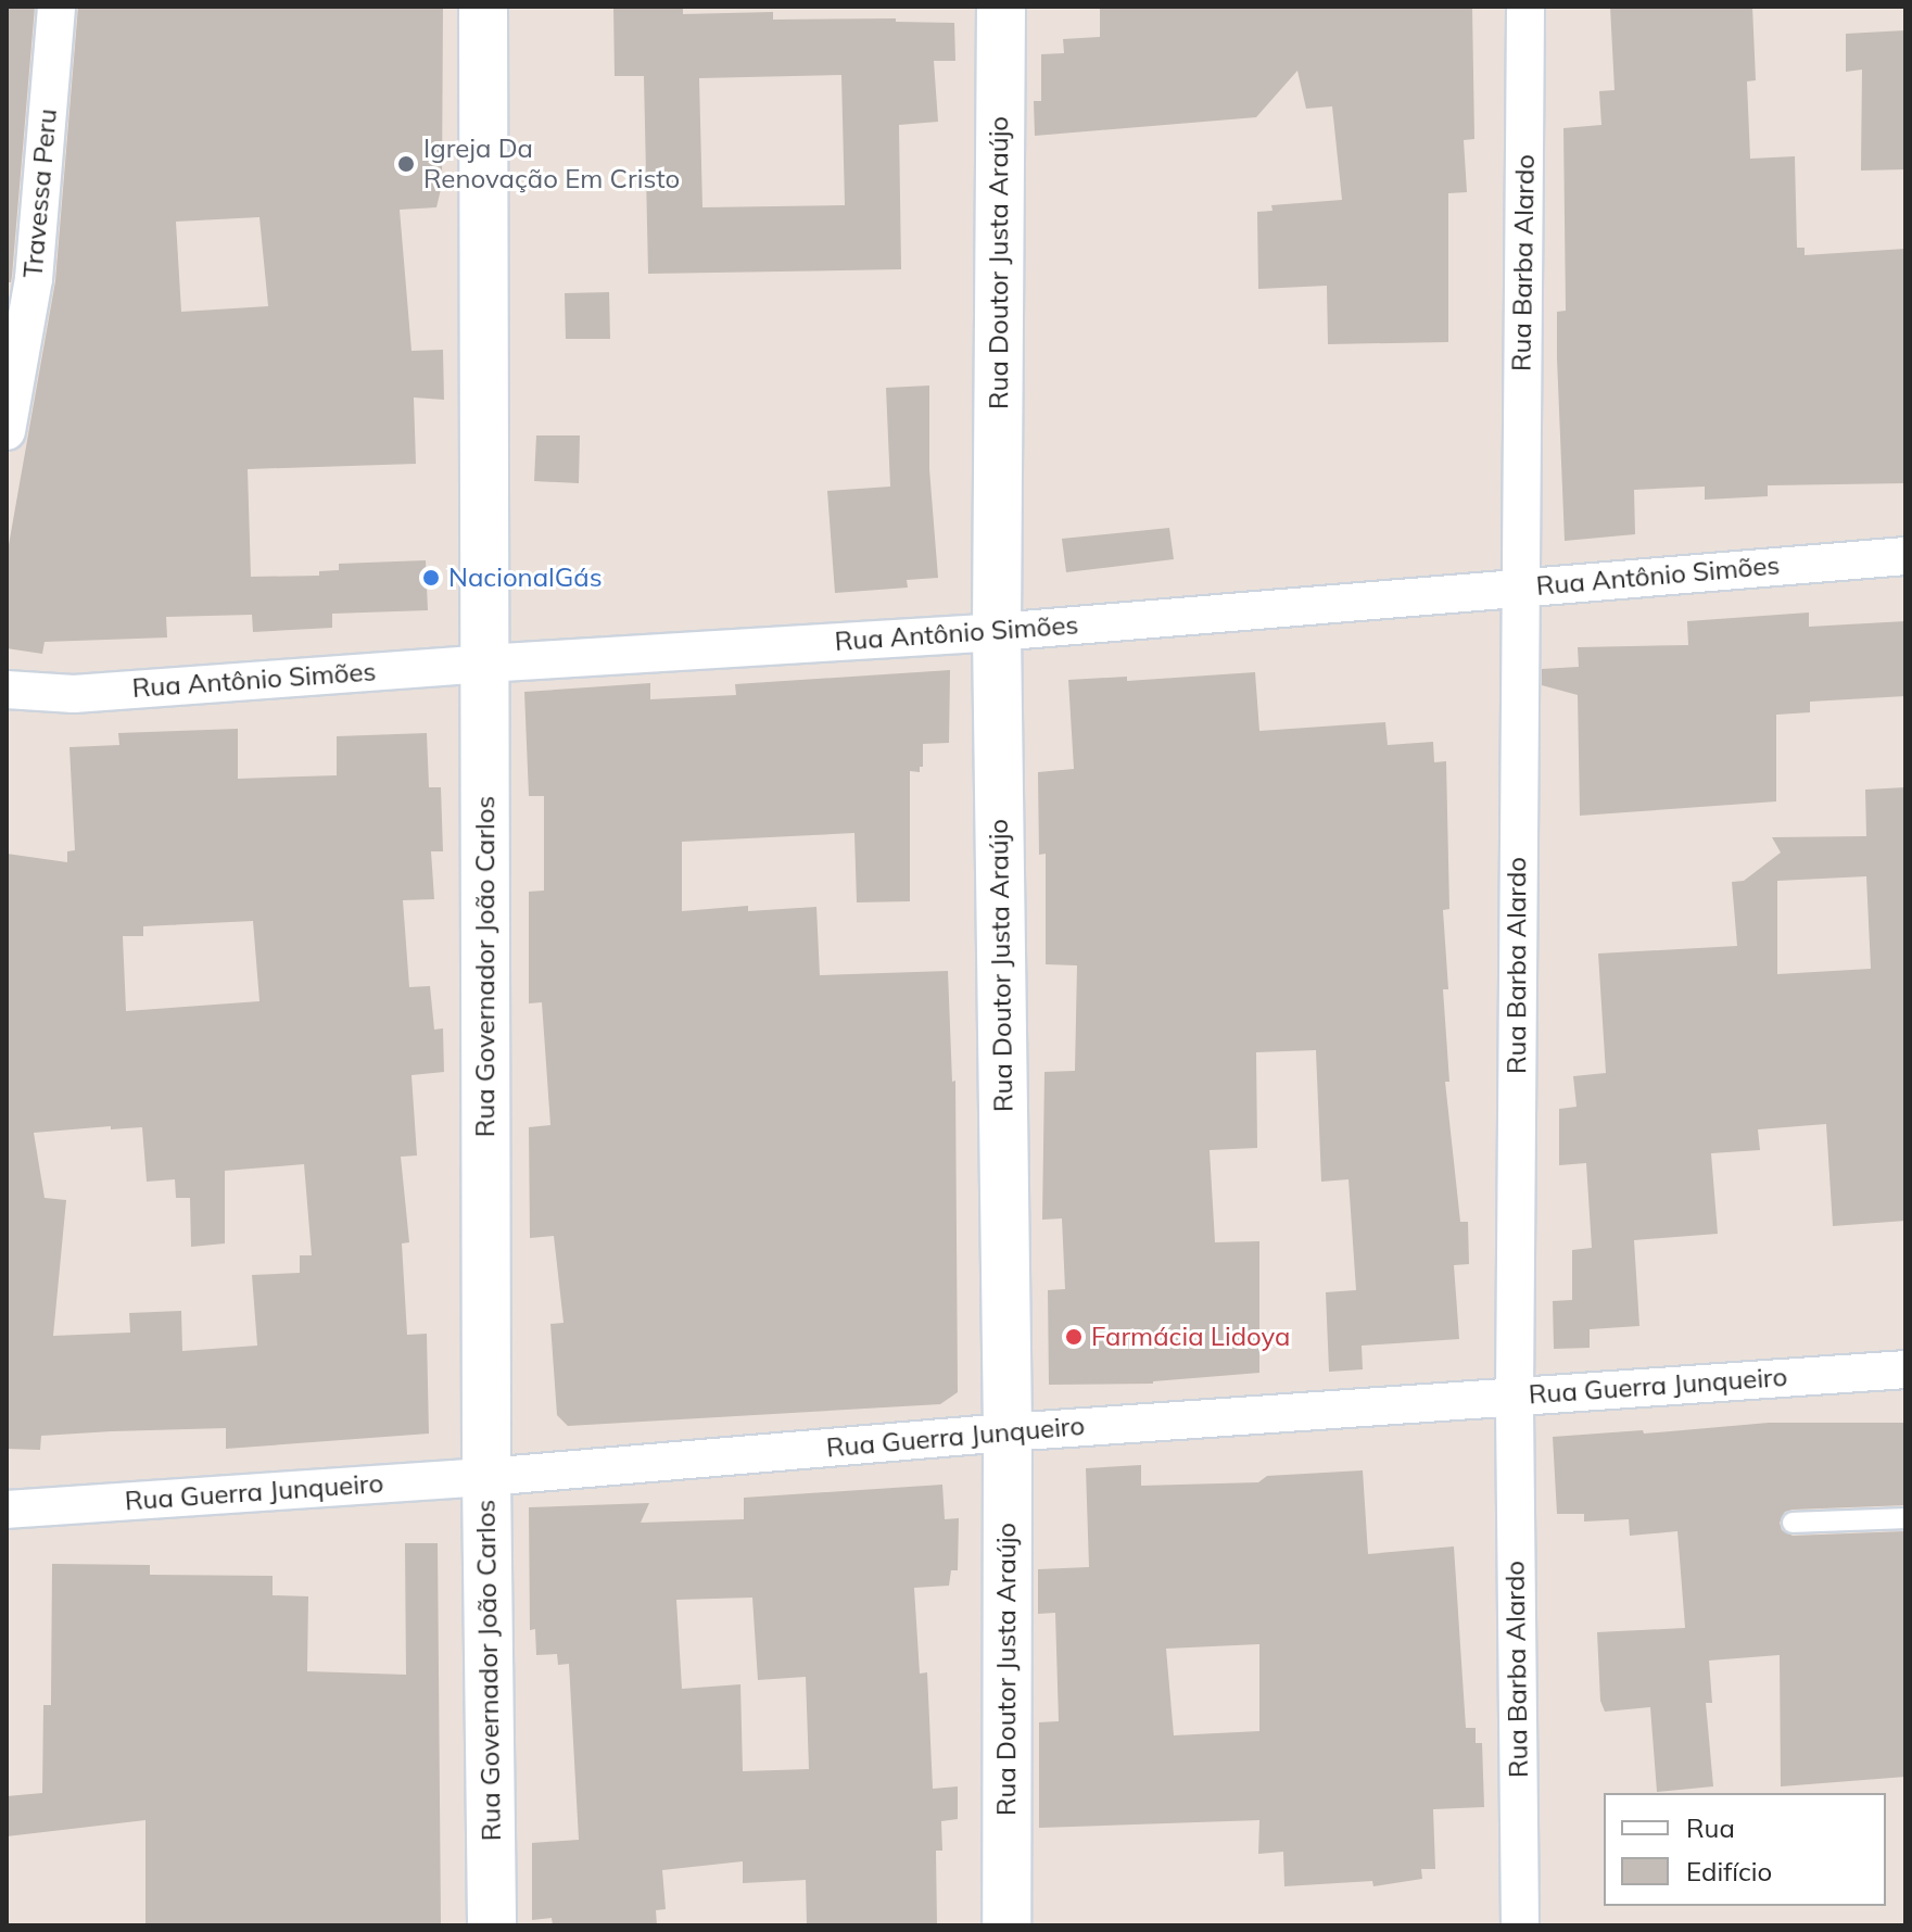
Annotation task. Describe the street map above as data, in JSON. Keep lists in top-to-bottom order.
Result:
{
  "streets": {
    "street": [
      "Travessa Peru",
      "Rua Doutor Justa Araújo",
      "Rua Barba Alardo",
      "Rua Antônio Simões",
      "Rua Governador João Carlos",
      "Rua Guerra Junqueiro"
    ]
  },
  "crossings": [
    ["Rua Doutor Justa Araújo", "Rua Antônio Simões"],
    ["Rua Doutor Justa Araújo", "Rua Guerra Junqueiro"],
    ["Rua Barba Alardo", "Rua Antônio Simões"],
    ["Rua Barba Alardo", "Rua Guerra Junqueiro"],
    ["Rua Antônio Simões", "Rua Governador João Carlos"],
    ["Rua Governador João Carlos", "Rua Guerra Junqueiro"]
  ],
  "places": ["Igreja Da Renovação Em Cristo", "NacionalGás", "Farmácia Lidoya"],
  "legend": ["Rua", "Edifício"]
}
